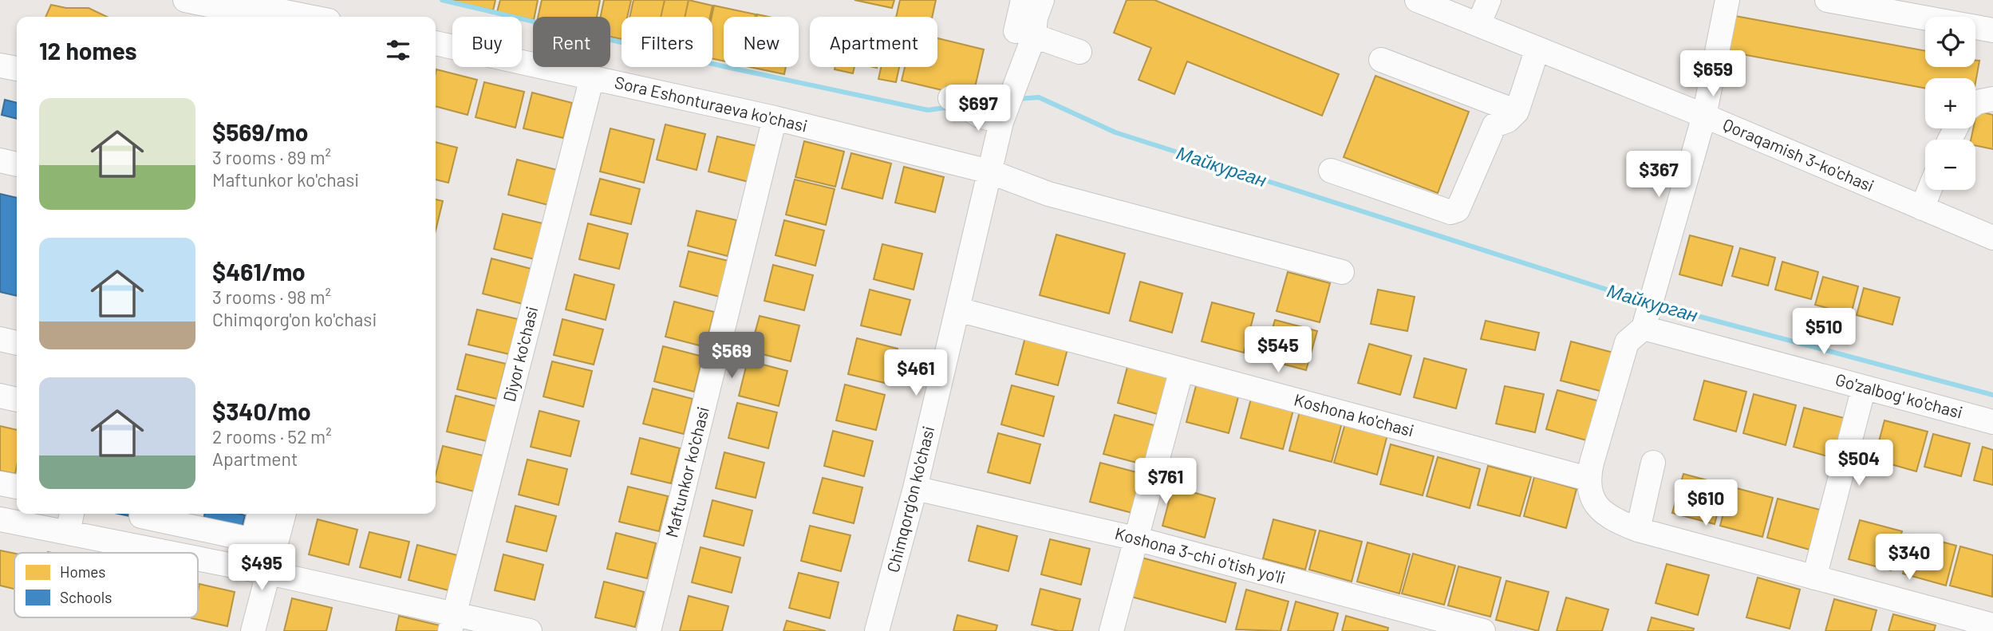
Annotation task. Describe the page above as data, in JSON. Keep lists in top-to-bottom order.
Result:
{
  "streets": {
    "street": [
      "Sora Eshonturaeva ko'chasi",
      "Qoraqamish 3-ko'chasi",
      "Diyor ko'chasi",
      "Go'zalbog' ko'chasi",
      "Koshona ko'chasi",
      "Maftunkor ko'chasi",
      "Chimqorg'on ko'chasi",
      "Koshona 3-chi o'tish yo'li"
    ]
  },
  "crossings": [
    ["Sora Eshonturaeva ko'chasi", "Diyor ko'chasi"],
    ["Sora Eshonturaeva ko'chasi", "Maftunkor ko'chasi"],
    ["Sora Eshonturaeva ko'chasi", "Chimqorg'on ko'chasi"],
    ["Koshona ko'chasi", "Chimqorg'on ko'chasi"],
    ["Chimqorg'on ko'chasi", "Koshona 3-chi o'tish yo'li"]
  ],
  "water": ["Майкурган"],
  "legend": ["Homes", "Schools"],
  "page": {
    "map_buttons": ["+", "−"],
    "chip": [
      "Buy",
      "Rent",
      "Filters",
      "New",
      "Apartment"
    ],
    "heading": "12 homes",
    "price": [
      "$659",
      "$697",
      "$367",
      "$510",
      "$545",
      "$569",
      "$461",
      "$504",
      "$761",
      "$610",
      "$340",
      "$495"
    ],
    "list": [
      {
        "name": "$569/mo",
        "note": "3 rooms · 89 m² · Maftunkor ko'chasi"
      },
      {
        "name": "$461/mo",
        "note": "3 rooms · 98 m² · Chimqorg'on ko'chasi"
      },
      {
        "name": "$340/mo",
        "note": "2 rooms · 52 m² · Apartment"
      }
    ]
  }
}
